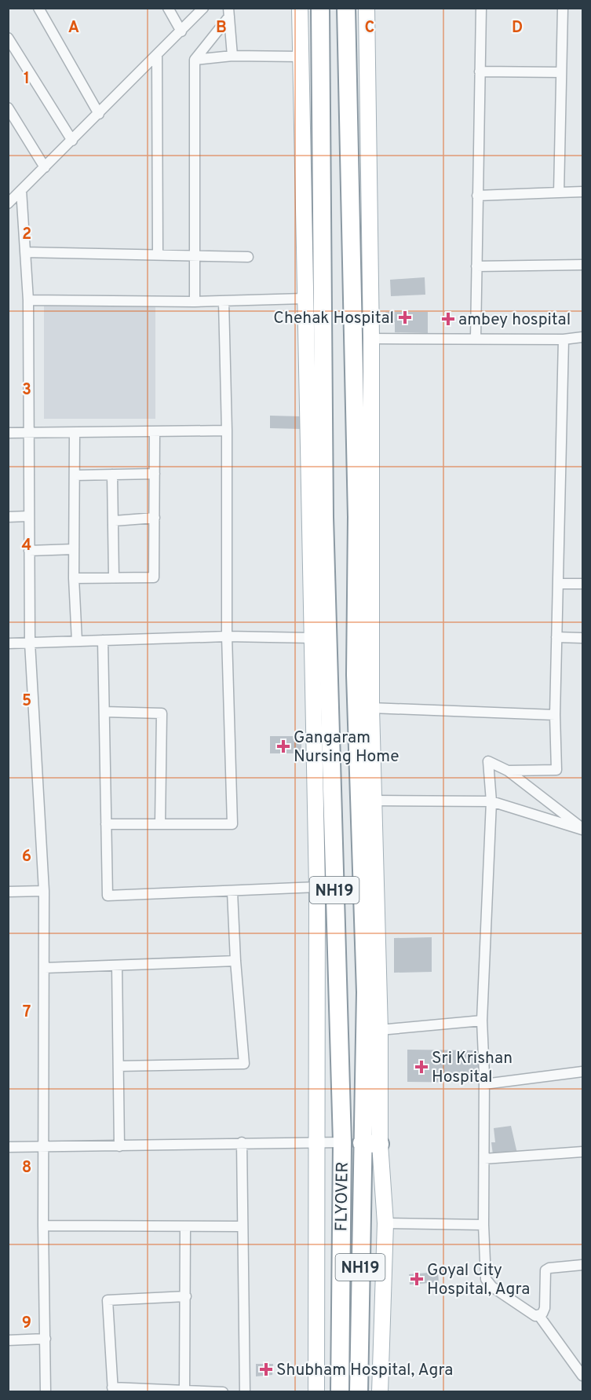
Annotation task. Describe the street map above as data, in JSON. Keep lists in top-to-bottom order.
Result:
{
  "streets": {
    "highway": ["NH19", "FLYOVER"]
  },
  "crossings": [
    ["NH19", "FLYOVER"]
  ],
  "places": {
    "health": [
      "Chehak Hospital",
      "ambey hospital",
      "Gangaram Nursing Home",
      "Sri Krishan Hospital",
      "Goyal City Hospital, Agra",
      "Shubham Hospital, Agra"
    ]
  },
  "grid": {
    "columns": [
      "A",
      "B",
      "C",
      "D"
    ],
    "rows": [
      "1",
      "2",
      "3",
      "4",
      "5",
      "6",
      "7",
      "8",
      "9"
    ]
  }
}
